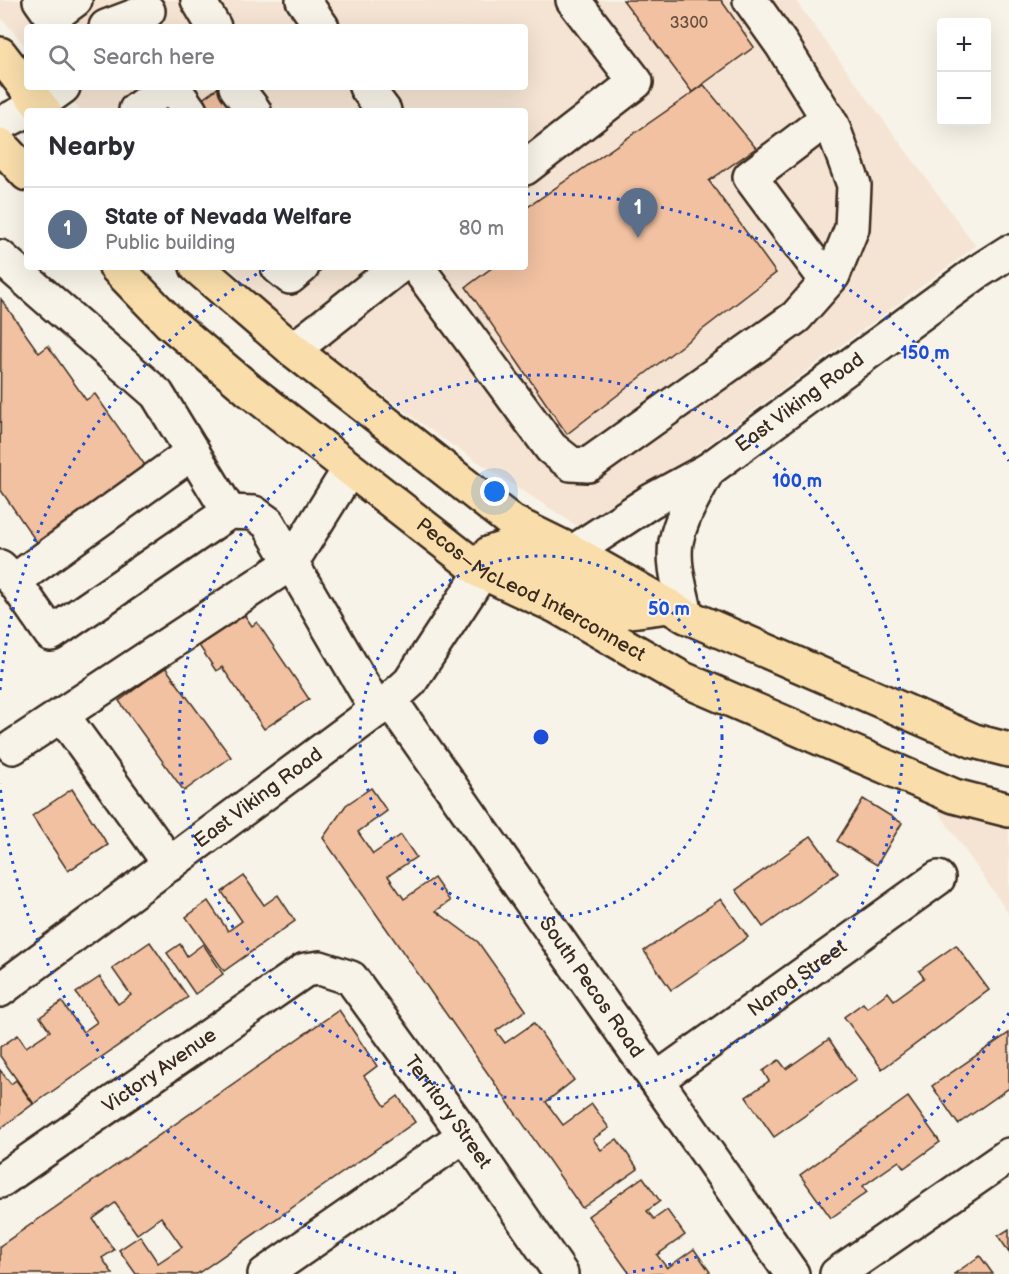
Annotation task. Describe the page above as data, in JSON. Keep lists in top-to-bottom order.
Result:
{
  "streets": {
    "main road": ["Pecos–McLeod Interconnect"],
    "street": [
      "East Viking Road",
      "Narod Street",
      "South Pecos Road",
      "Victory Avenue",
      "Territory Street"
    ]
  },
  "crossings": [
    ["East Viking Road", "Pecos–McLeod Interconnect"],
    ["East Viking Road", "South Pecos Road"],
    ["Narod Street", "South Pecos Road"],
    ["Victory Avenue", "Territory Street"]
  ],
  "house_numbers": ["3300"],
  "page": {
    "map_buttons": ["+", "−"],
    "search": "Search here",
    "heading": "Nearby",
    "list": [
      {
        "mark": "1",
        "name": "State of Nevada Welfare",
        "note": "Public building",
        "value": "80 m"
      }
    ],
    "pins": "1"
  },
  "rings": ["150 m", "100 m", "50 m"]
}
